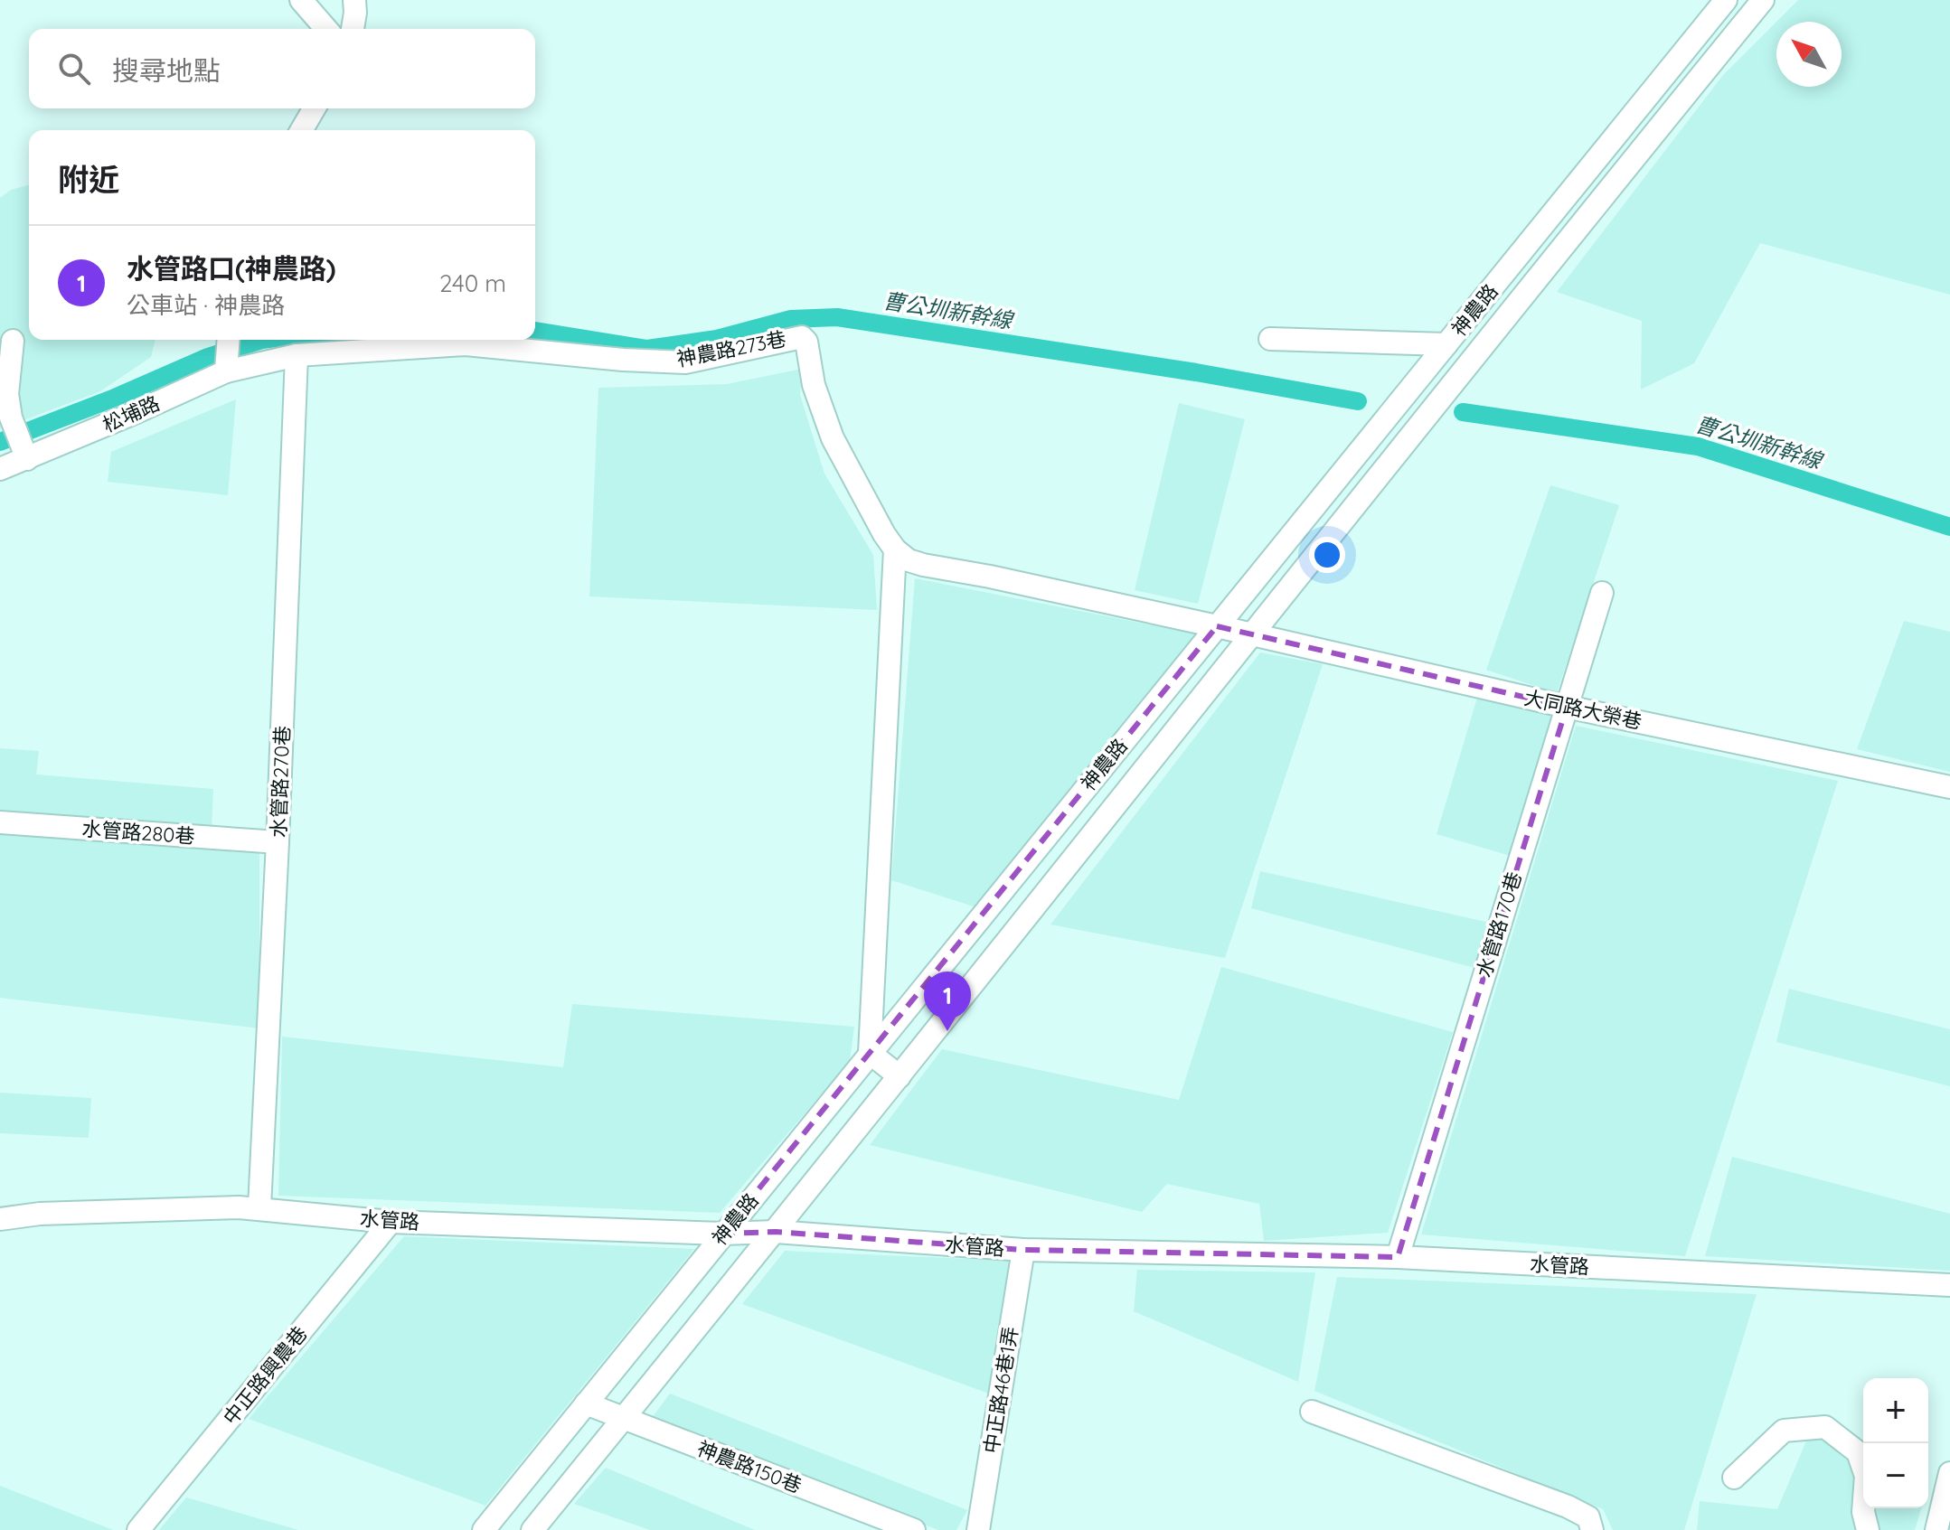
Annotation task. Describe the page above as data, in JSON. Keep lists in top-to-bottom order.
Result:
{
  "streets": {
    "street": [
      "神農路",
      "神農路273巷",
      "松埔路",
      "大同路大榮巷",
      "水管路270巷",
      "水管路280巷",
      "水管路170巷",
      "水管路",
      "中正路興農巷",
      "中正路46巷1弄",
      "神農路150巷"
    ]
  },
  "crossings": [
    ["神農路", "大同路大榮巷"],
    ["神農路", "水管路"],
    ["神農路", "神農路150巷"],
    ["神農路273巷", "松埔路"],
    ["神農路273巷", "水管路270巷"],
    ["大同路大榮巷", "水管路170巷"],
    ["水管路270巷", "水管路280巷"],
    ["水管路270巷", "水管路"],
    ["水管路170巷", "水管路"],
    ["水管路", "中正路興農巷"],
    ["水管路", "中正路46巷1弄"]
  ],
  "water": ["曹公圳新幹線"],
  "north": "top left",
  "page": {
    "search": "搜尋地點",
    "heading": "附近",
    "list": [
      {
        "mark": "1",
        "name": "水管路口(神農路)",
        "note": "公車站 · 神農路",
        "value": "240 m"
      }
    ],
    "pins": "1",
    "map_buttons": ["+", "−"]
  }
}
